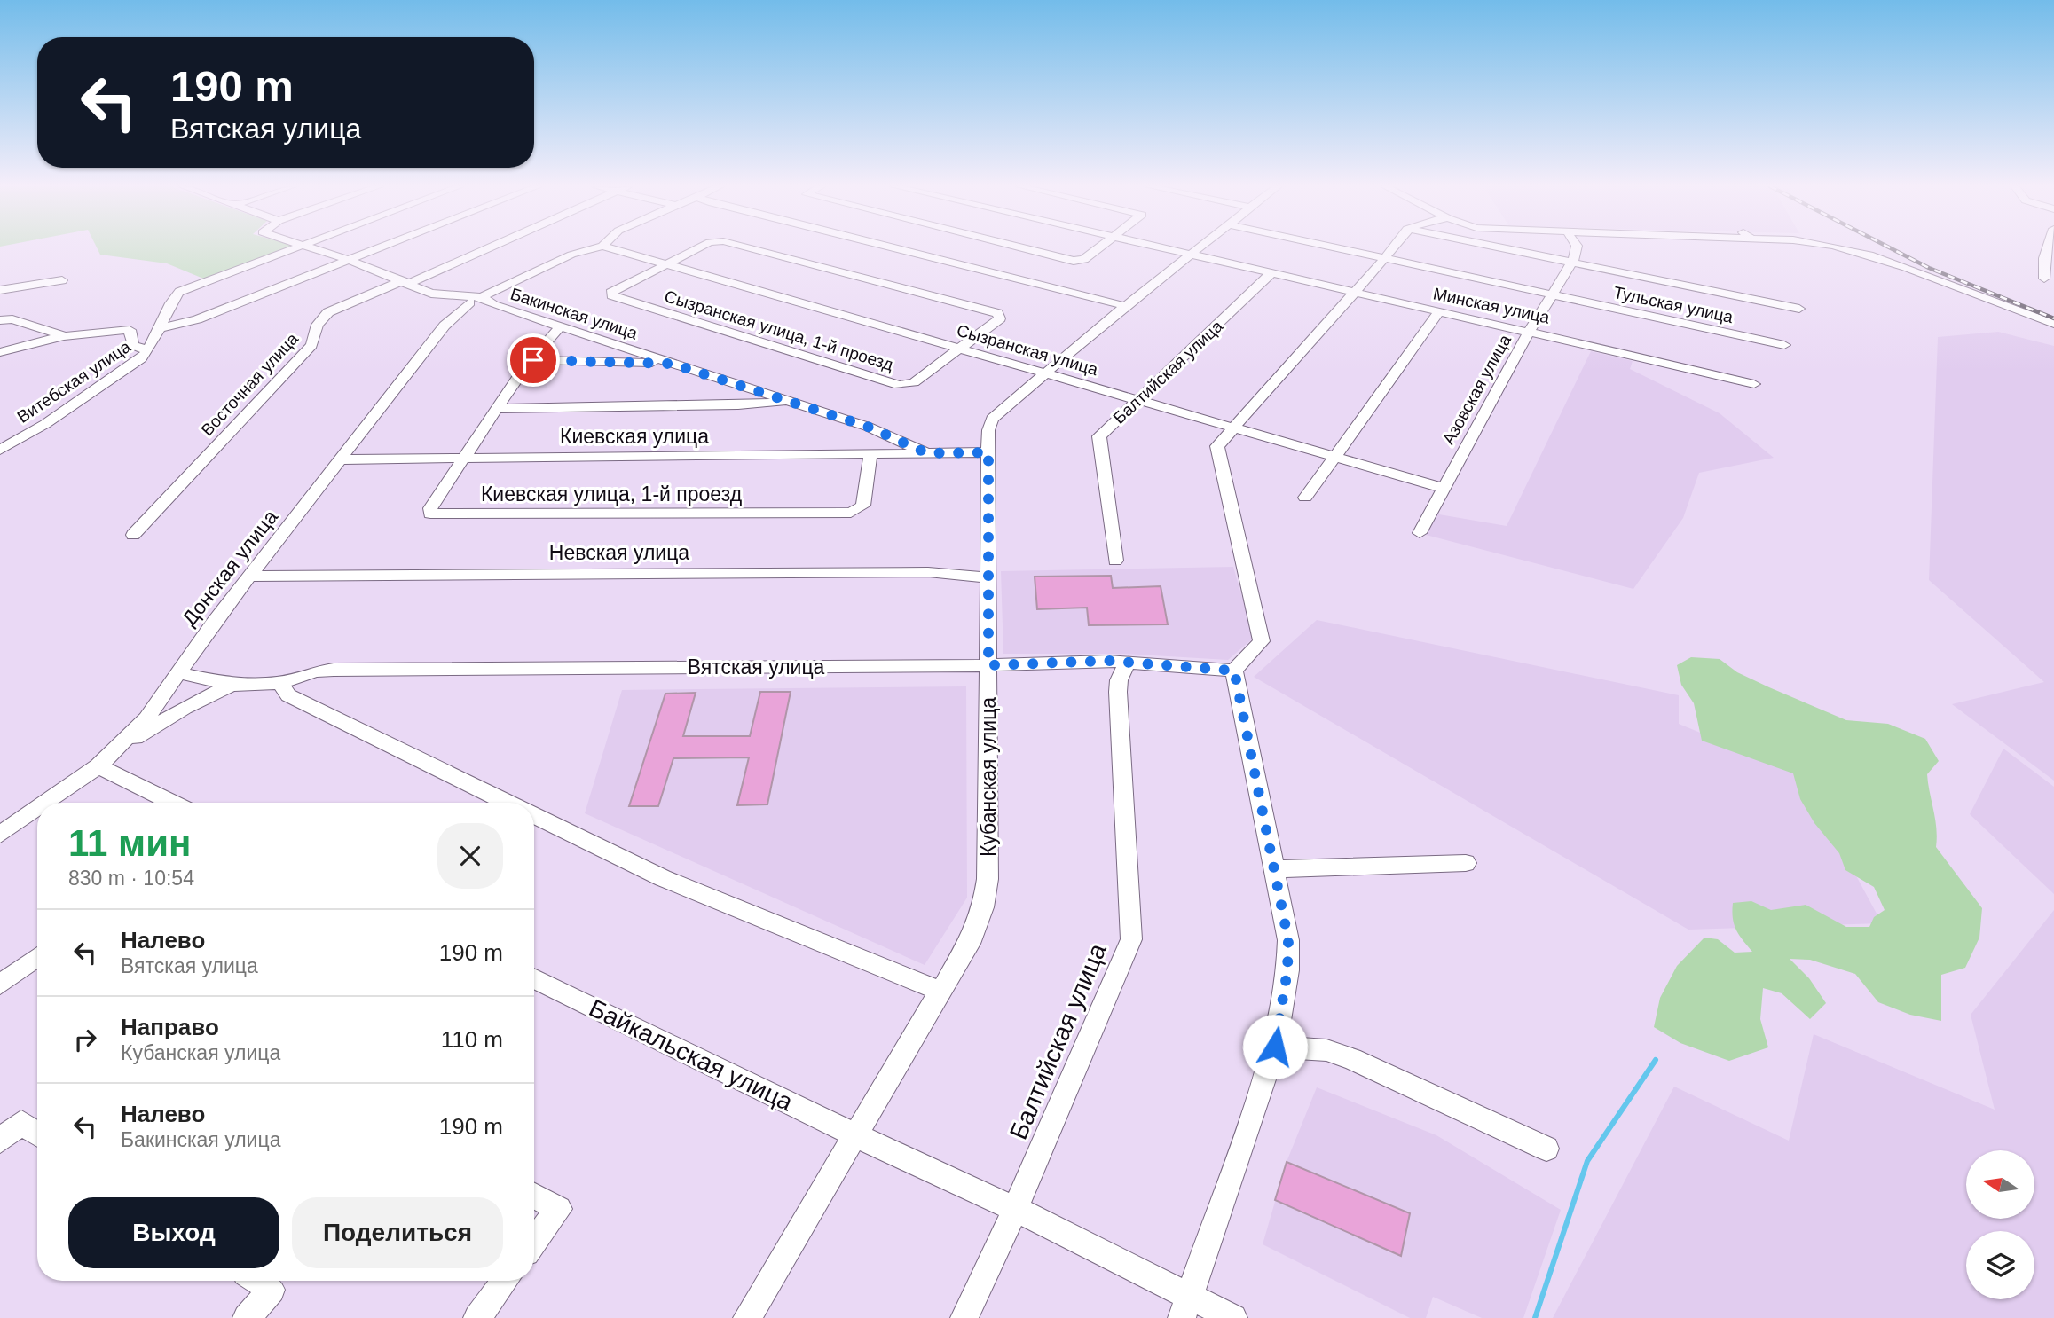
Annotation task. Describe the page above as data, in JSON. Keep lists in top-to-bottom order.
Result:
{
  "streets": {
    "street": [
      "Тульская улица",
      "Минская улица",
      "Бакинская улица",
      "Сызранская улица, 1-й проезд",
      "Сызранская улица",
      "Балтийская улица",
      "Витебская улица",
      "Восточная улица",
      "Азовская улица",
      "Киевская улица",
      "Киевская улица, 1-й проезд",
      "Невская улица",
      "Донская улица",
      "Вятская улица",
      "Кубанская улица",
      "Байкальская улица"
    ]
  },
  "crossings": [
    ["Тульская улица", "Азовская улица"],
    ["Минская улица", "Балтийская улица"],
    ["Минская улица", "Азовская улица"],
    ["Минская улица", "Кубанская улица"],
    ["Бакинская улица", "Восточная улица"],
    ["Бакинская улица", "Киевская улица"],
    ["Бакинская улица", "Киевская улица, 1-й проезд"],
    ["Бакинская улица", "Донская улица"],
    ["Бакинская улица", "Кубанская улица"],
    ["Сызранская улица, 1-й проезд", "Сызранская улица"],
    ["Сызранская улица", "Балтийская улица"],
    ["Сызранская улица", "Азовская улица"],
    ["Сызранская улица", "Кубанская улица"],
    ["Балтийская улица", "Вятская улица"],
    ["Киевская улица", "Киевская улица, 1-й проезд"],
    ["Киевская улица", "Донская улица"],
    ["Невская улица", "Донская улица"],
    ["Невская улица", "Кубанская улица"],
    ["Донская улица", "Вятская улица"],
    ["Вятская улица", "Кубанская улица"],
    ["Кубанская улица", "Байкальская улица"]
  ],
  "north": "left",
  "page": {
    "turn": ["190 m", "Вятская улица"],
    "heading": ["11 мин", "830 m · 10:54"],
    "list": [
      {
        "name": "Налево",
        "note": "Вятская улица",
        "value": "190 m"
      },
      {
        "name": "Направо",
        "note": "Кубанская улица",
        "value": "110 m"
      },
      {
        "name": "Налево",
        "note": "Бакинская улица",
        "value": "190 m"
      }
    ],
    "buttons": ["Выход", "Поделиться"]
  }
}
